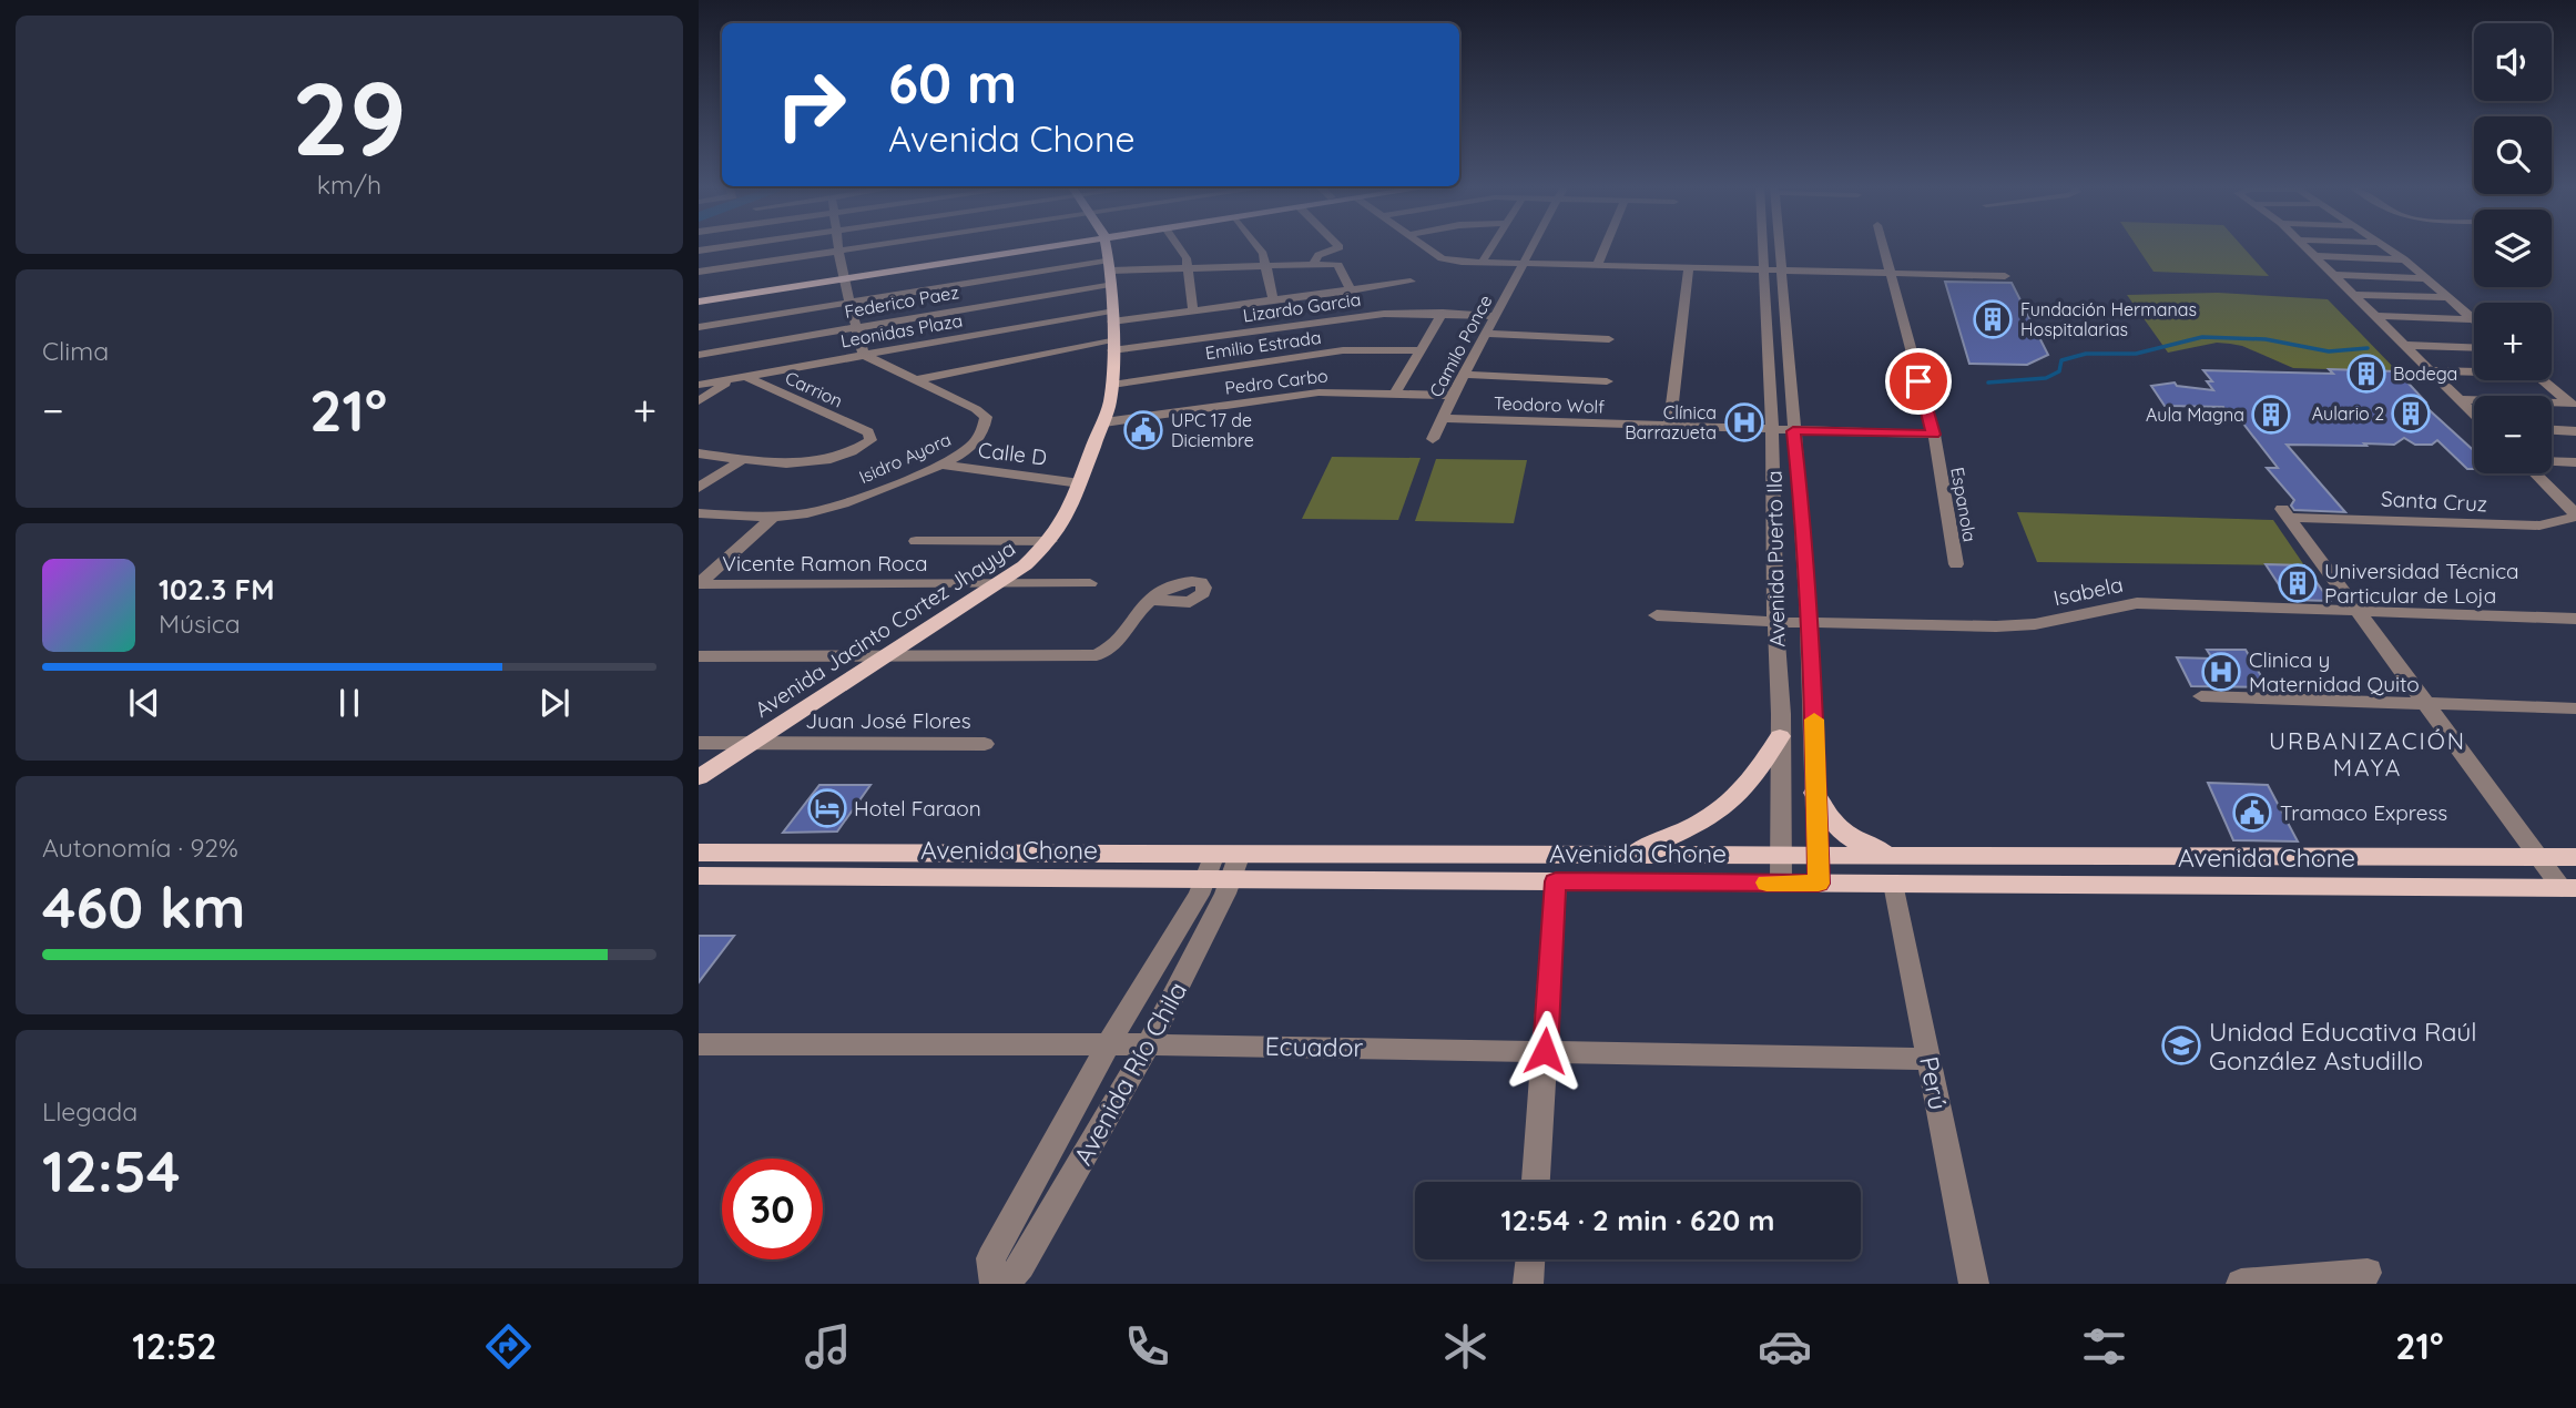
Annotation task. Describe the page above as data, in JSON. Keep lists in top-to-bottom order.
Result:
{
  "streets": {
    "main road": ["Avenida Jacinto Cortez Jhayya", "Avenida Chone"],
    "street": [
      "Federico Paez",
      "Lizardo Garcia",
      "Leonidas Plaza",
      "Emilio Estrada",
      "Camilo Ponce",
      "Pedro Carbo",
      "Carrion",
      "Teodoro Wolf",
      "Calle D",
      "Isidro Ayora",
      "Santa Cruz",
      "Espanola",
      "Avenida Puerto Ila",
      "Vicente Ramon Roca",
      "Isabela",
      "Juan José Flores",
      "Ecuador",
      "Avenida Río Chila",
      "Perú"
    ]
  },
  "crossings": [
    ["Federico Paez", "Avenida Jacinto Cortez Jhayya"],
    ["Lizardo Garcia", "Camilo Ponce"],
    ["Lizardo Garcia", "Isidro Ayora"],
    ["Lizardo Garcia", "Avenida Jacinto Cortez Jhayya"],
    ["Leonidas Plaza", "Carrion"],
    ["Leonidas Plaza", "Isidro Ayora"],
    ["Leonidas Plaza", "Avenida Jacinto Cortez Jhayya"],
    ["Emilio Estrada", "Avenida Jacinto Cortez Jhayya"],
    ["Camilo Ponce", "Pedro Carbo"],
    ["Camilo Ponce", "Teodoro Wolf"],
    ["Pedro Carbo", "Avenida Jacinto Cortez Jhayya"],
    ["Teodoro Wolf", "Espanola"],
    ["Teodoro Wolf", "Avenida Puerto Ila"],
    ["Calle D", "Isidro Ayora"],
    ["Calle D", "Avenida Jacinto Cortez Jhayya"],
    ["Santa Cruz", "Isabela"],
    ["Avenida Puerto Ila", "Isabela"],
    ["Avenida Puerto Ila", "Avenida Chone"],
    ["Vicente Ramon Roca", "Avenida Jacinto Cortez Jhayya"],
    ["Avenida Jacinto Cortez Jhayya", "Juan José Flores"],
    ["Avenida Chone", "Avenida Río Chila"],
    ["Avenida Chone", "Perú"],
    ["Ecuador", "Avenida Río Chila"],
    ["Ecuador", "Perú"]
  ],
  "districts": ["URBANIZACIÓN MAYA"],
  "places": {
    "building": [
      "Fundación Hermanas Hospitalarias",
      "Bodega",
      "Aulario 2",
      "Aula Magna",
      "Universidad Técnica Particular de Loja"
    ],
    "hospital": ["Clínica Barrazueta", "Clinica y Maternidad Quito"],
    "public building": ["UPC 17 de Diciembre", "Tramaco Express"],
    "hotel": ["Hotel Faraon"],
    "school or university": ["Unidad Educativa Raúl González Astudillo"]
  },
  "page": {
    "tile": [
      ["29", "km/h"],
      "Clima",
      ["Autonomía · 92%", "460 km"],
      ["Llegada", "12:54"]
    ],
    "map_buttons": ["+", "−"],
    "turn": ["60 m", "Avenida Chone"],
    "heat": ["−", "21°", "+"],
    "song": ["102.3 FM", "Música"],
    "limit": "30",
    "trip": "12:54 · 2 min · 620 m",
    "tabs": ["12:52", "21°"]
  }
}
